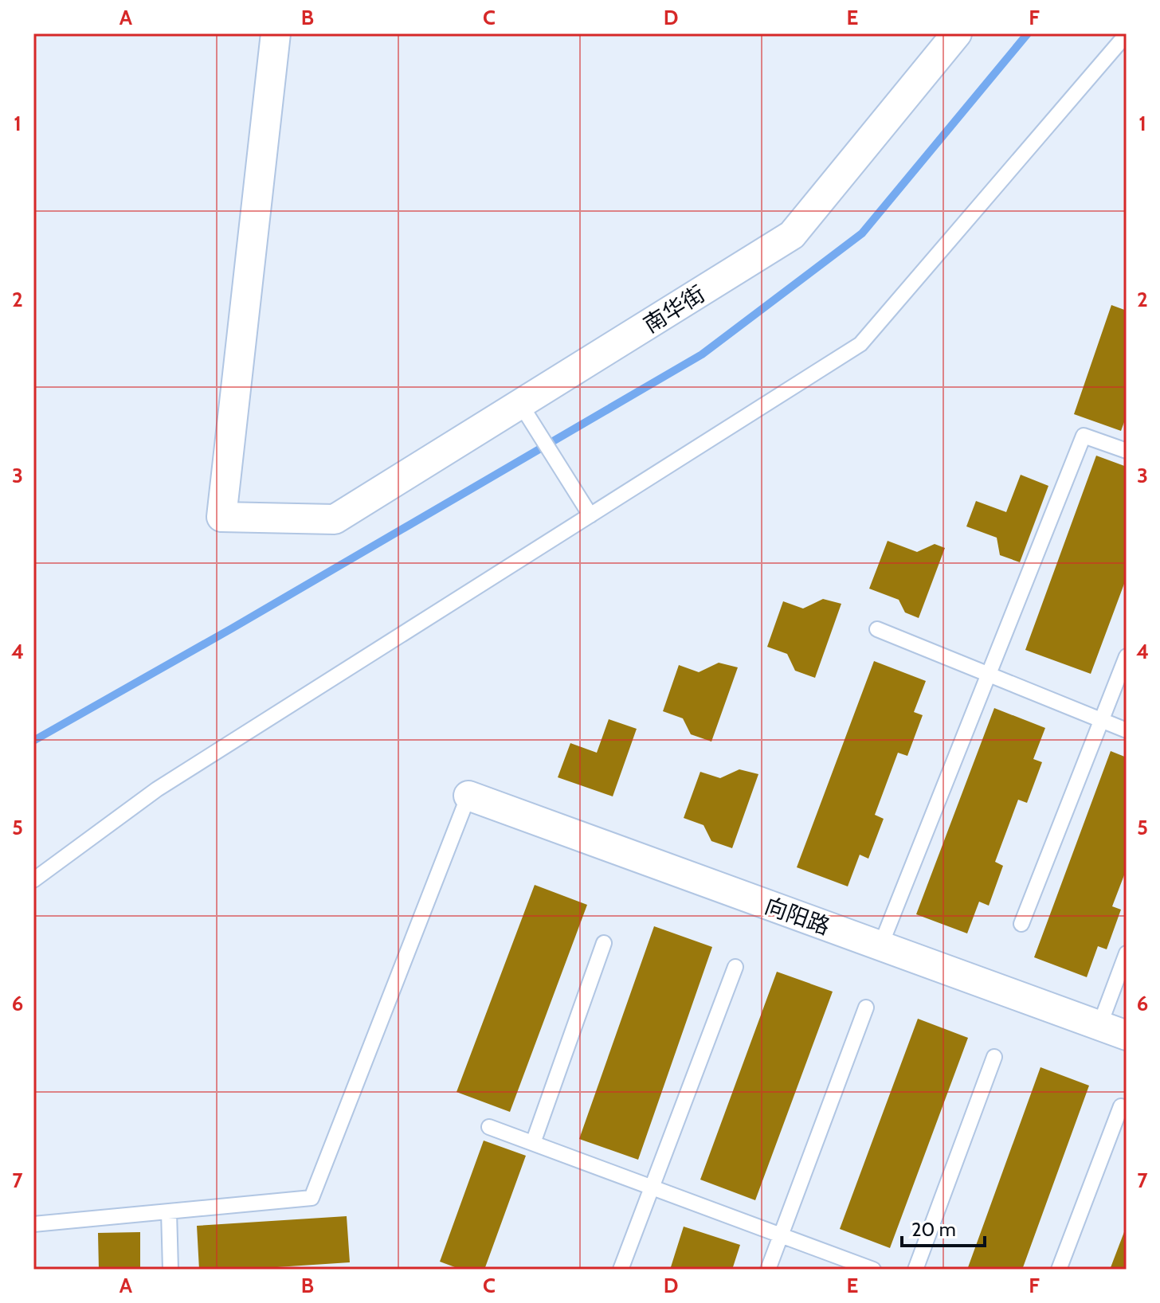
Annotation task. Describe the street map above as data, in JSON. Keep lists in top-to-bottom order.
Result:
{
  "streets": {
    "street": ["南华街", "向阳路"]
  },
  "scale_bar": "20 m",
  "grid": {
    "columns": [
      "A",
      "B",
      "C",
      "D",
      "E",
      "F"
    ],
    "rows": [
      "1",
      "2",
      "3",
      "4",
      "5",
      "6",
      "7"
    ]
  }
}
